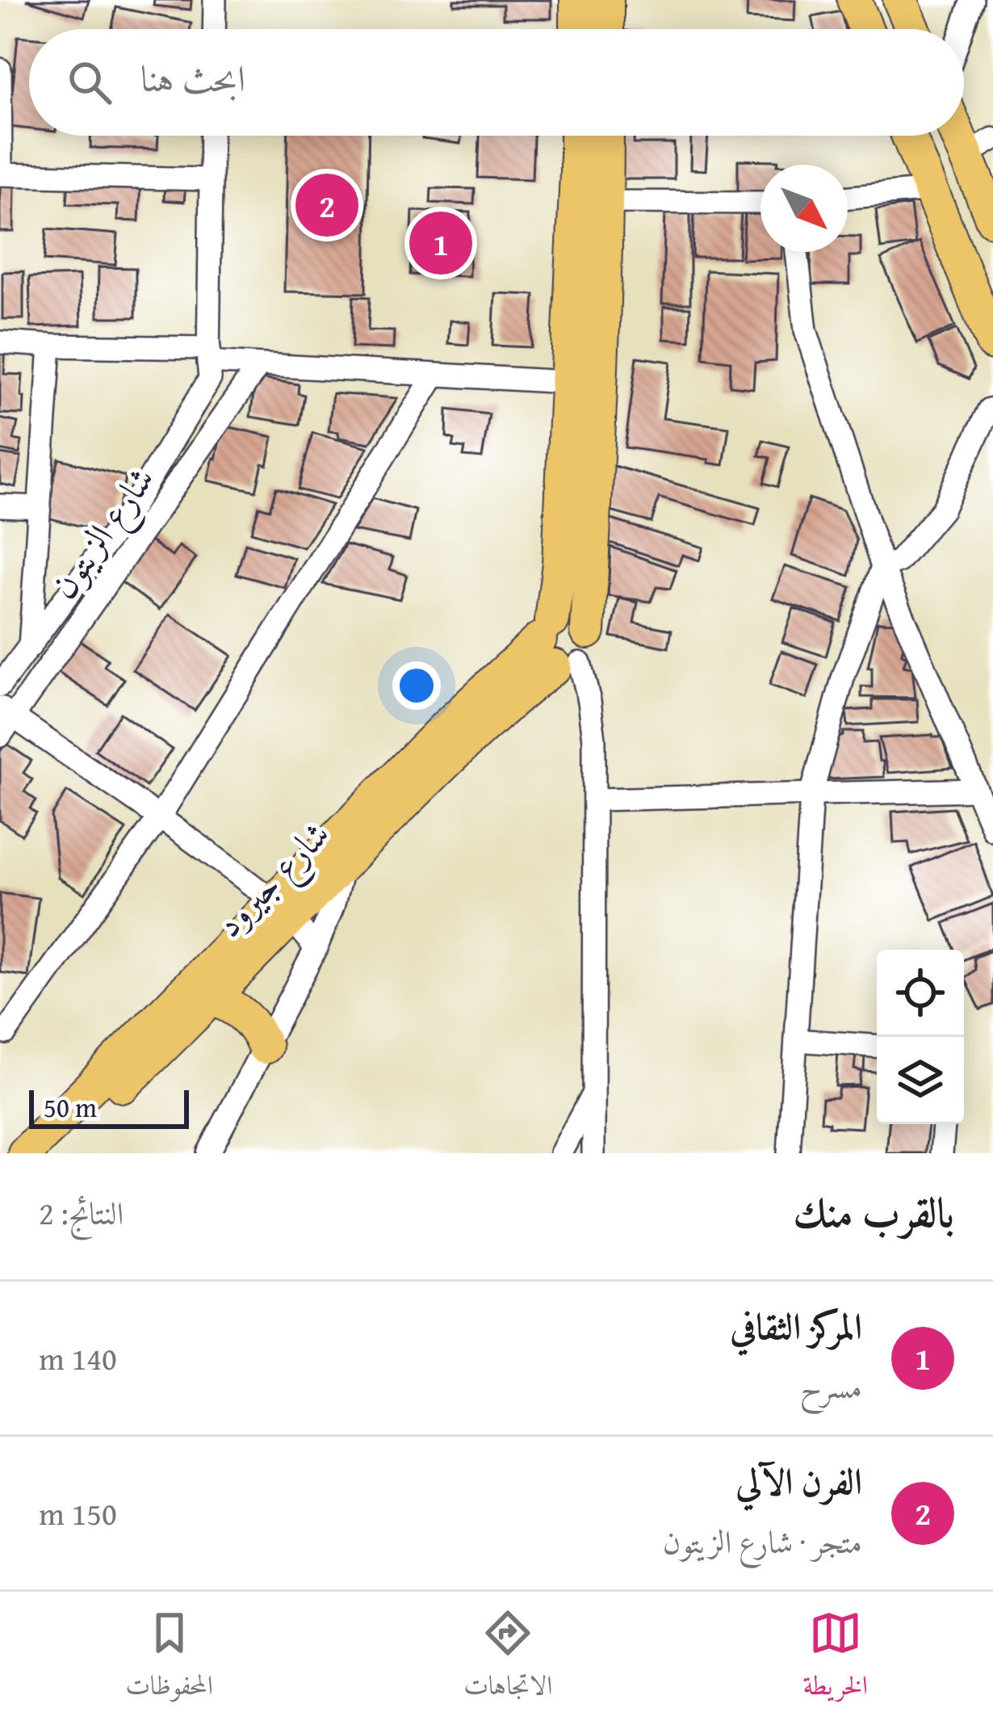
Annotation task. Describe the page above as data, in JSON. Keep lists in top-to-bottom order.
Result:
{
  "streets": {
    "main road": ["شارع جيرود"],
    "street": ["شارع الزيتون"]
  },
  "scale_bar": "50 m",
  "north": "bottom right",
  "page": {
    "search": "ابحث هنا",
    "pins": ["2", "1"],
    "scale": "50 m",
    "heading": ["بالقرب منك", "النتائج: 2"],
    "list": [
      {
        "mark": "1",
        "name": "المركز الثقافي",
        "note": "مسرح",
        "value": "140 m"
      },
      {
        "mark": "2",
        "name": "الفرن اﻵلي",
        "note": "متجر · شارع الزيتون",
        "value": "150 m"
      }
    ],
    "nav": ["الخريطة", "الاتجاهات", "المحفوظات"]
  }
}
